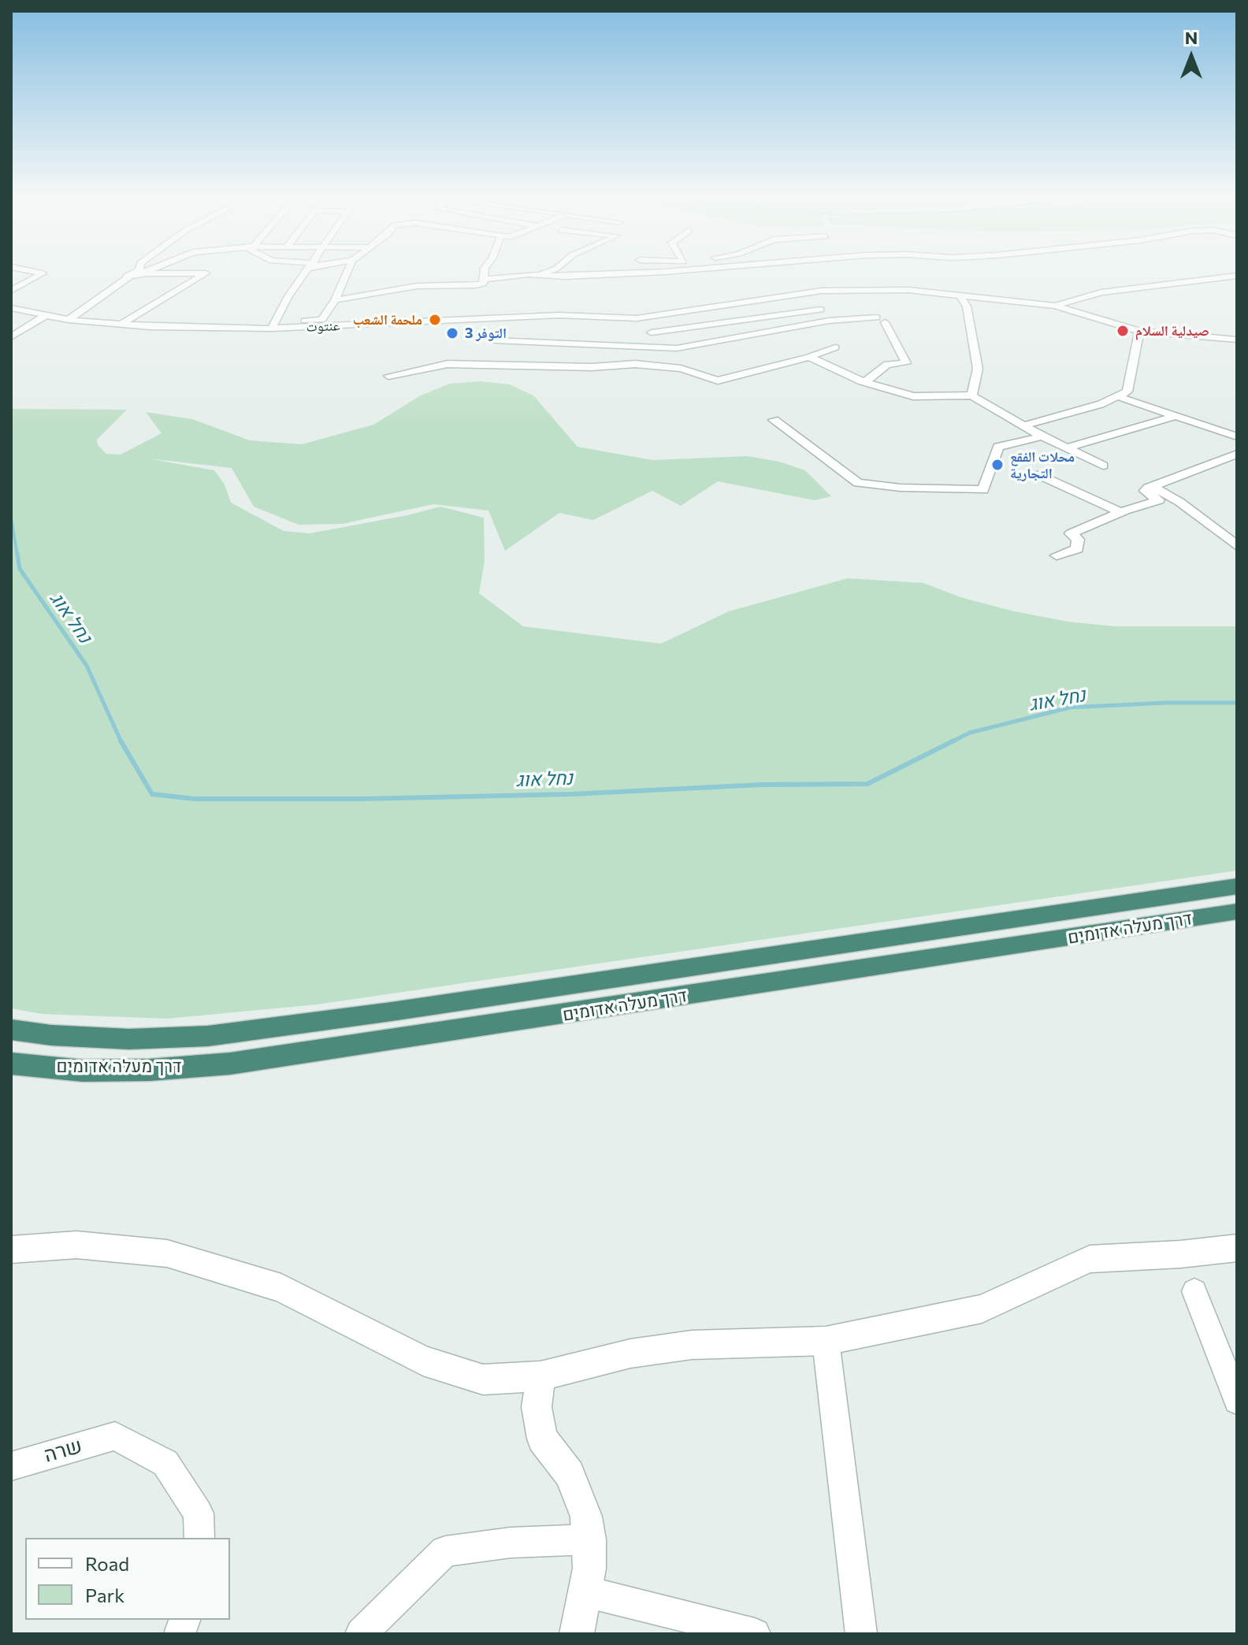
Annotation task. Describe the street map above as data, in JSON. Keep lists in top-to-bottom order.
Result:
{
  "streets": {
    "highway": ["דרך מעלה אדומים"],
    "street": ["عنتوت", "שרה"]
  },
  "water": ["נחל אוג"],
  "places": [
    "ملحمة الشعب",
    "صيدلية السلام",
    "التوفر 3",
    "محلات الفقع التجارية"
  ],
  "legend": ["Road", "Park"],
  "north": "top"
}
